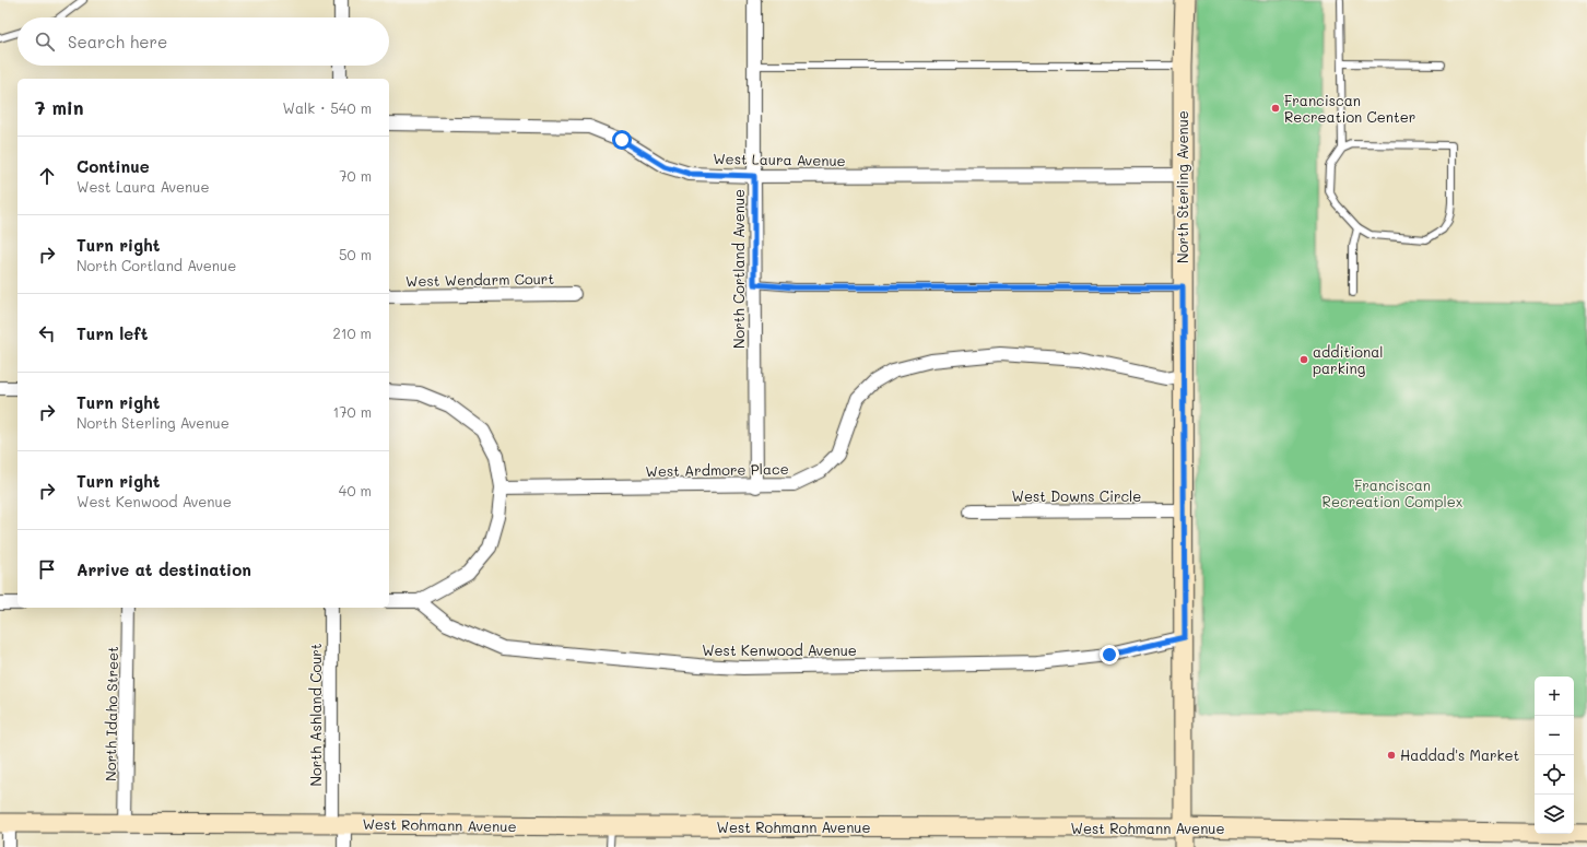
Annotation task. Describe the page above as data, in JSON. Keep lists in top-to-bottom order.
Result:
{
  "streets": {
    "street": [
      "West Laura Avenue",
      "North Sterling Avenue",
      "North Cortland Avenue",
      "West Wendarm Court",
      "West Ardmore Place",
      "West Downs Circle",
      "West Kenwood Avenue",
      "North Idaho Street",
      "North Ashland Court",
      "West Rohmann Avenue"
    ]
  },
  "crossings": [
    ["West Laura Avenue", "North Sterling Avenue"],
    ["West Laura Avenue", "North Cortland Avenue"],
    ["North Sterling Avenue", "West Ardmore Place"],
    ["North Sterling Avenue", "West Downs Circle"],
    ["North Sterling Avenue", "West Kenwood Avenue"],
    ["North Sterling Avenue", "West Rohmann Avenue"],
    ["North Cortland Avenue", "West Ardmore Place"],
    ["North Idaho Street", "West Rohmann Avenue"],
    ["North Ashland Court", "West Rohmann Avenue"]
  ],
  "parks": ["Franciscan Recreation Complex"],
  "places": ["Franciscan Recreation Center", "additional parking", "Haddad's Market"],
  "page": {
    "search": "Search here",
    "heading": ["7 min", "Walk · 540 m"],
    "list": [
      ["Continue", "West Laura Avenue", "70 m"],
      ["Turn right", "North Cortland Avenue", "50 m"],
      ["Turn left", "210 m"],
      ["Turn right", "North Sterling Avenue", "170 m"],
      ["Turn right", "West Kenwood Avenue", "40 m"],
      "Arrive at destination"
    ],
    "map_buttons": ["+", "−"]
  }
}
